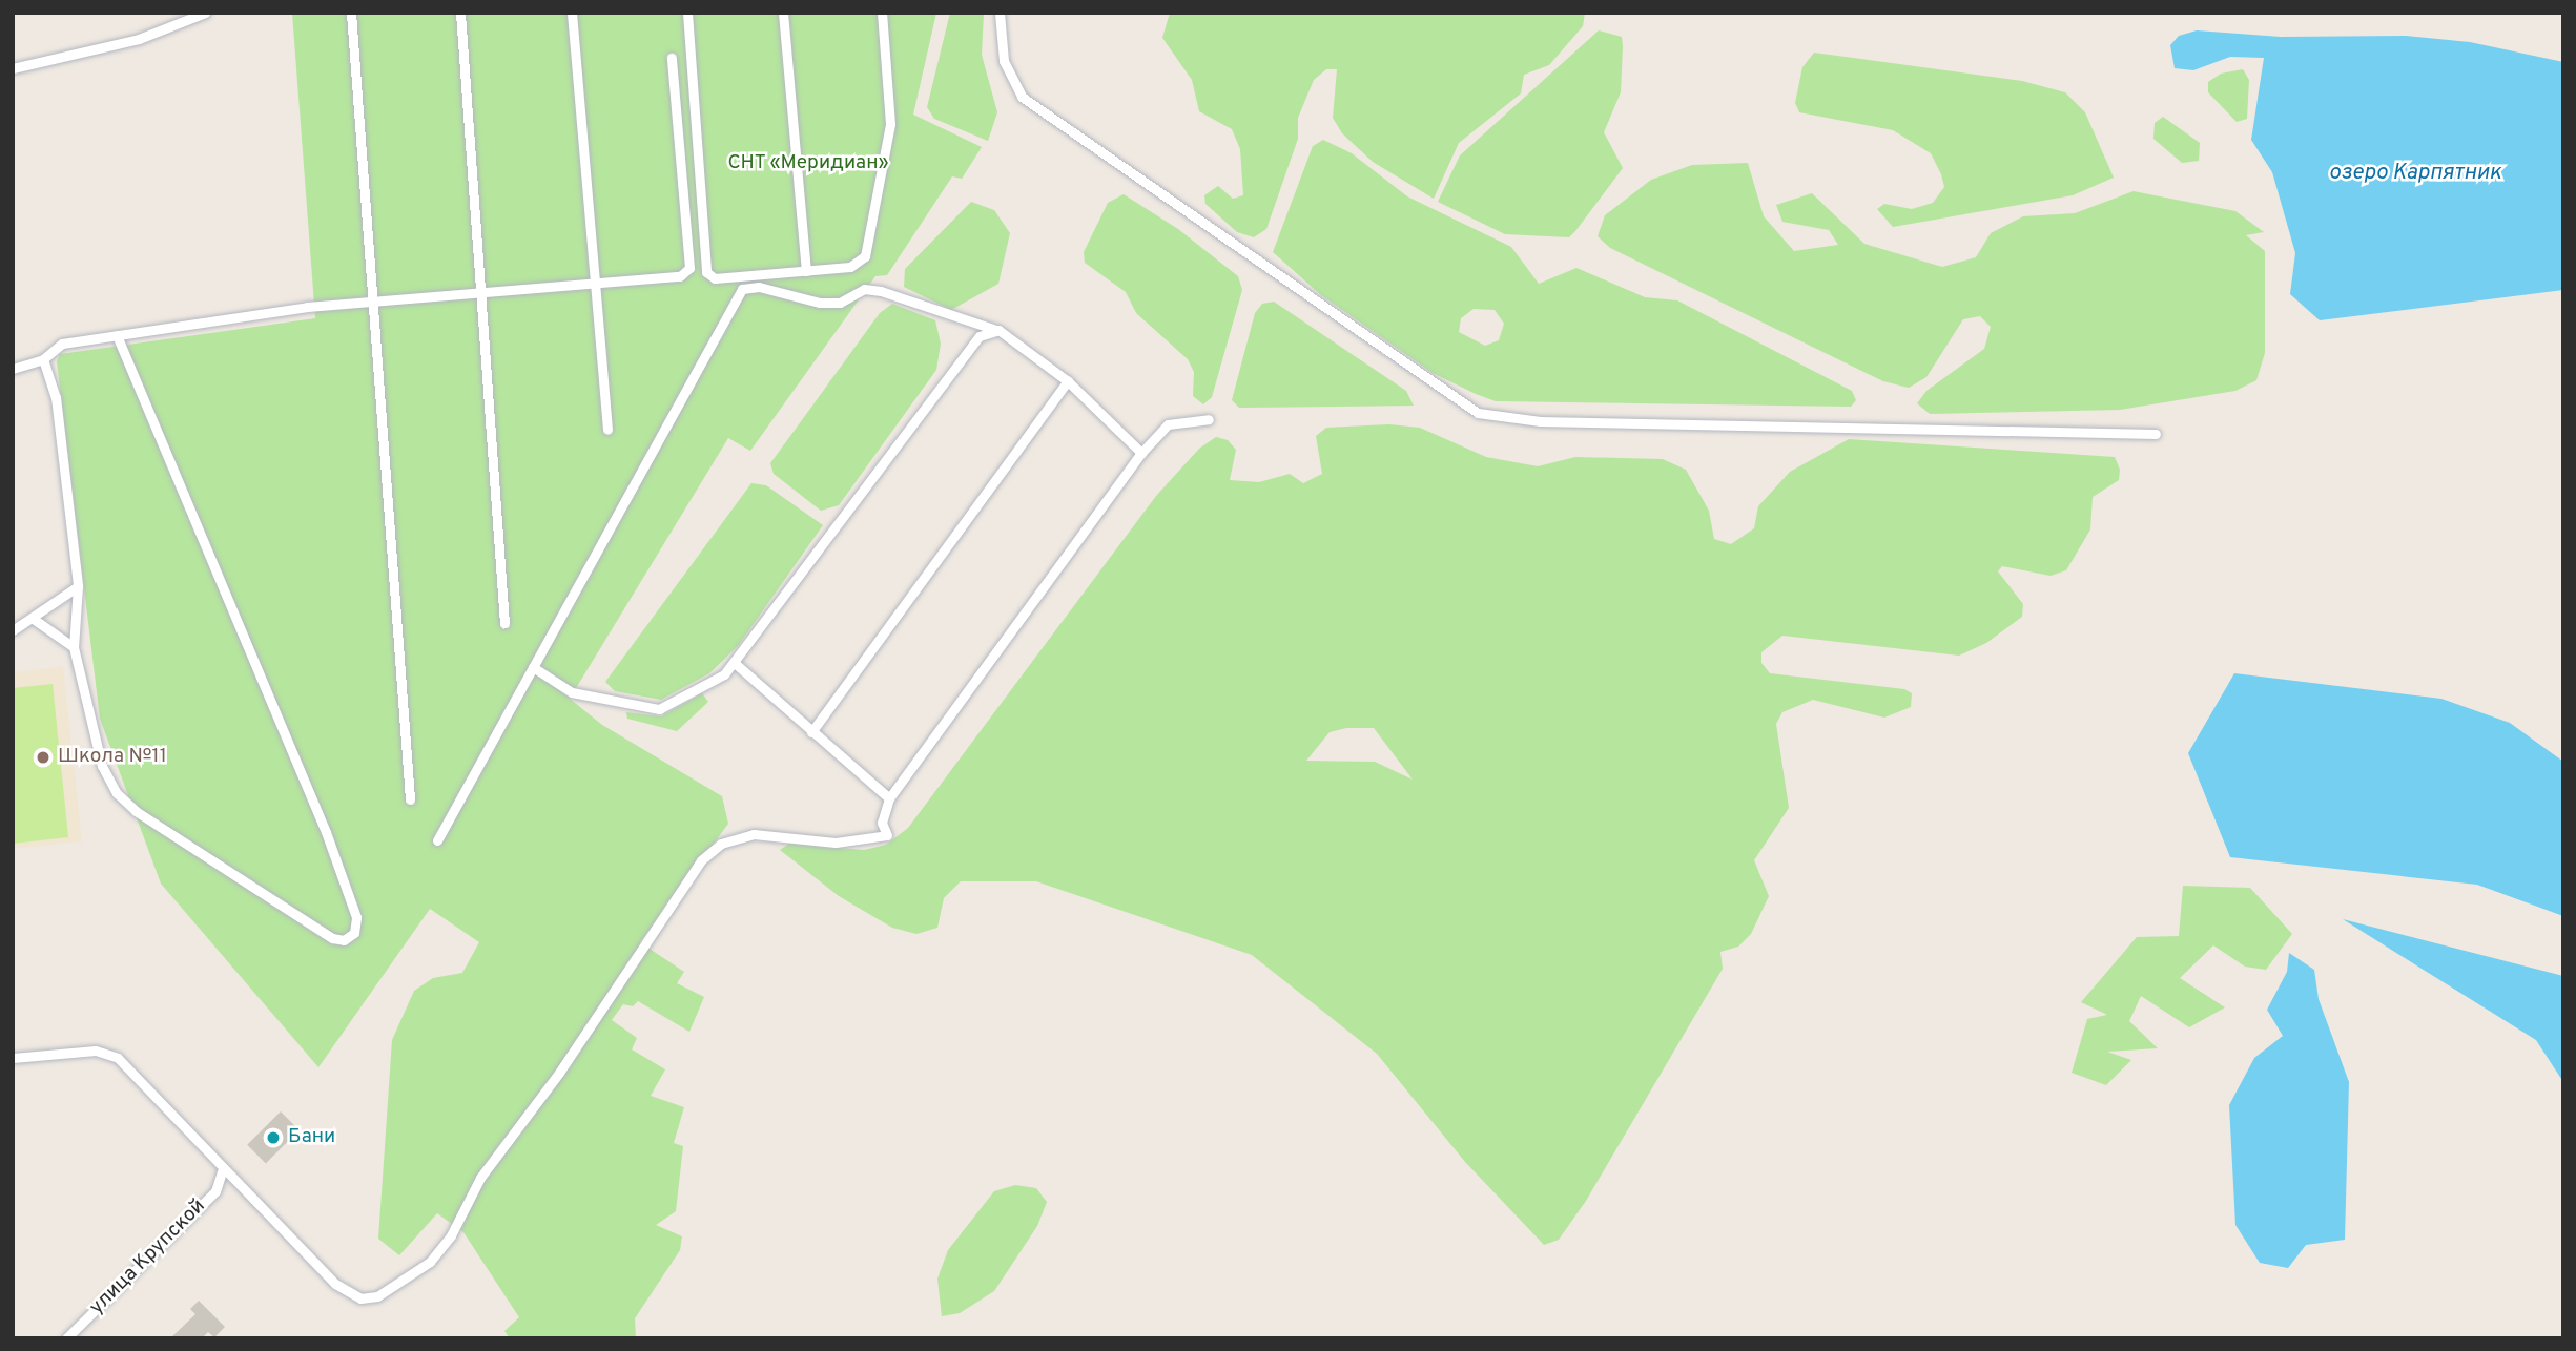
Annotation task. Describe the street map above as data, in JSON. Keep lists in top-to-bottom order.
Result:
{
  "streets": {
    "street": ["улица Крупской"]
  },
  "water": ["озеро Карпятник"],
  "parks": ["СНТ «Меридиан»"],
  "places": ["Школа №11", "Бани"]
}
